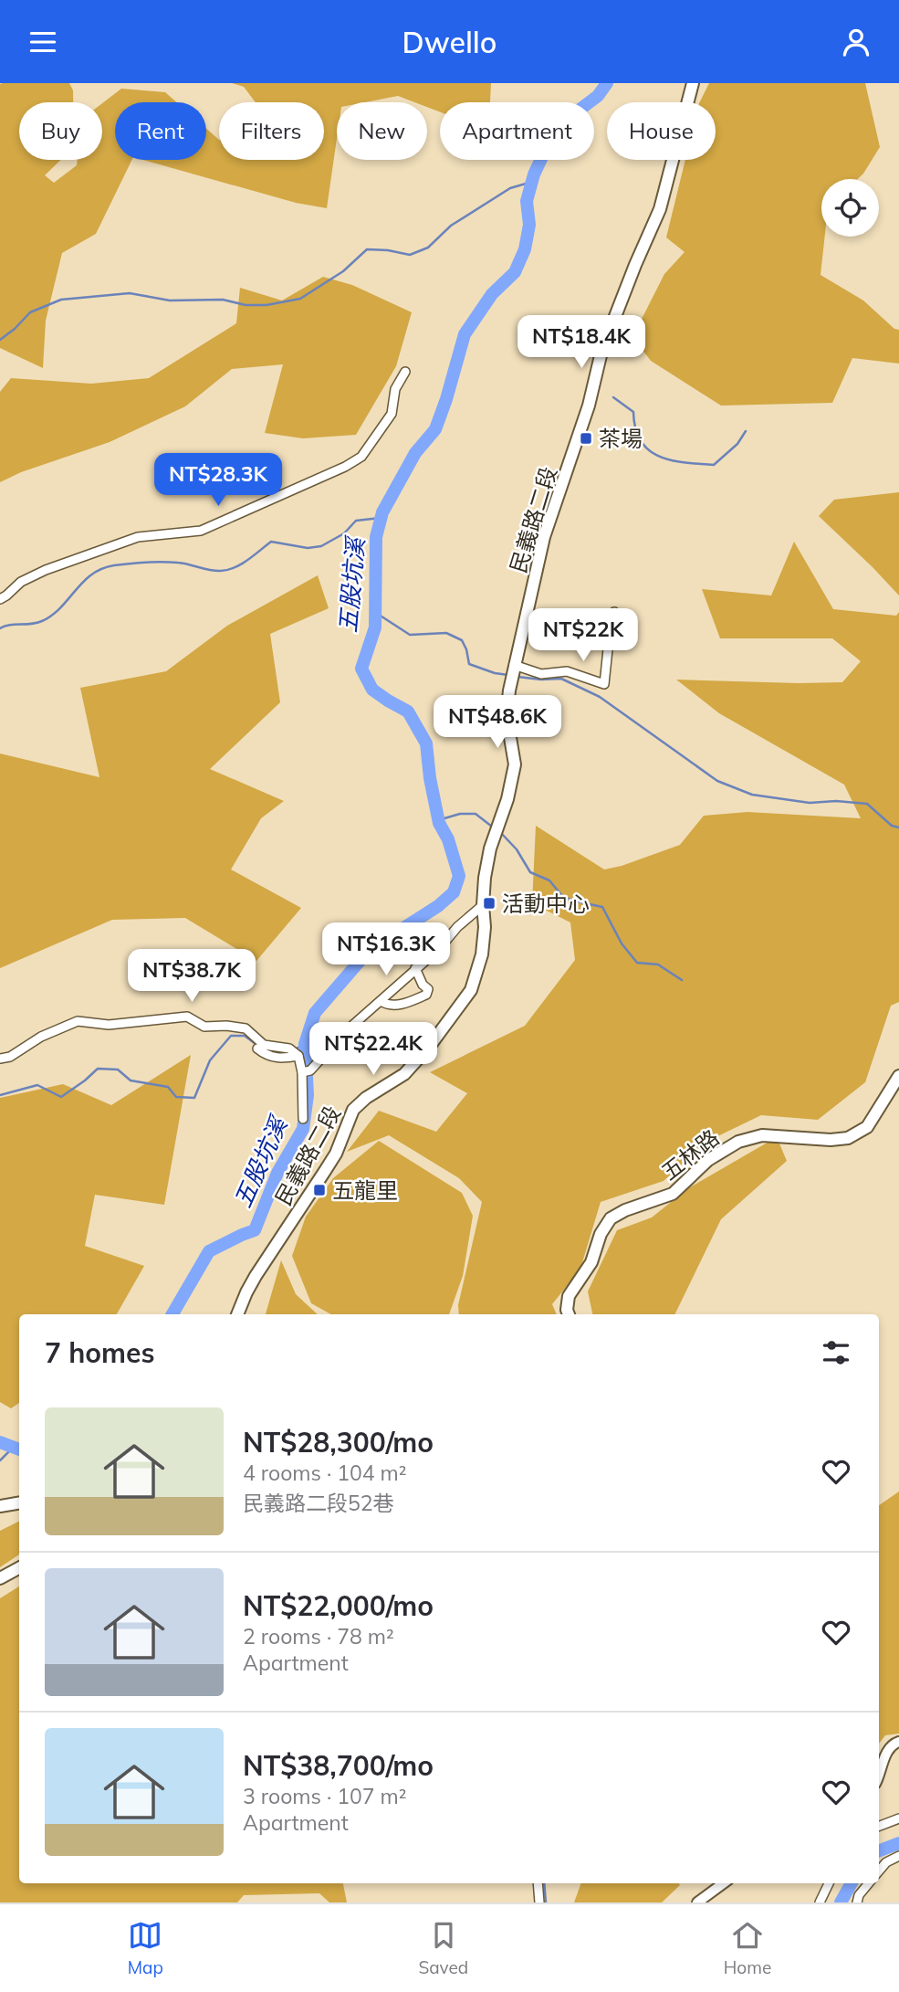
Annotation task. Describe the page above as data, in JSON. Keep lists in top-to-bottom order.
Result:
{
  "streets": {
    "main road": ["民義路二段", "五林路"]
  },
  "water": ["五股坑溪"],
  "places": {
    "transit": ["茶場", "活動中心", "五龍里"]
  },
  "page": {
    "header": "Dwello",
    "chip": [
      "Buy",
      "Rent",
      "Filters",
      "New",
      "Apartment",
      "House"
    ],
    "price": [
      "NT$18.4K",
      "NT$28.3K",
      "NT$22K",
      "NT$48.6K",
      "NT$16.3K",
      "NT$38.7K",
      "NT$22.4K"
    ],
    "heading": "7 homes",
    "list": [
      {
        "name": "NT$28,300/mo",
        "note": "4 rooms · 104 m² · 民義路二段52巷"
      },
      {
        "name": "NT$22,000/mo",
        "note": "2 rooms · 78 m² · Apartment"
      },
      {
        "name": "NT$38,700/mo",
        "note": "3 rooms · 107 m² · Apartment"
      }
    ],
    "tabs": ["Map", "Saved", "Home"]
  }
}
